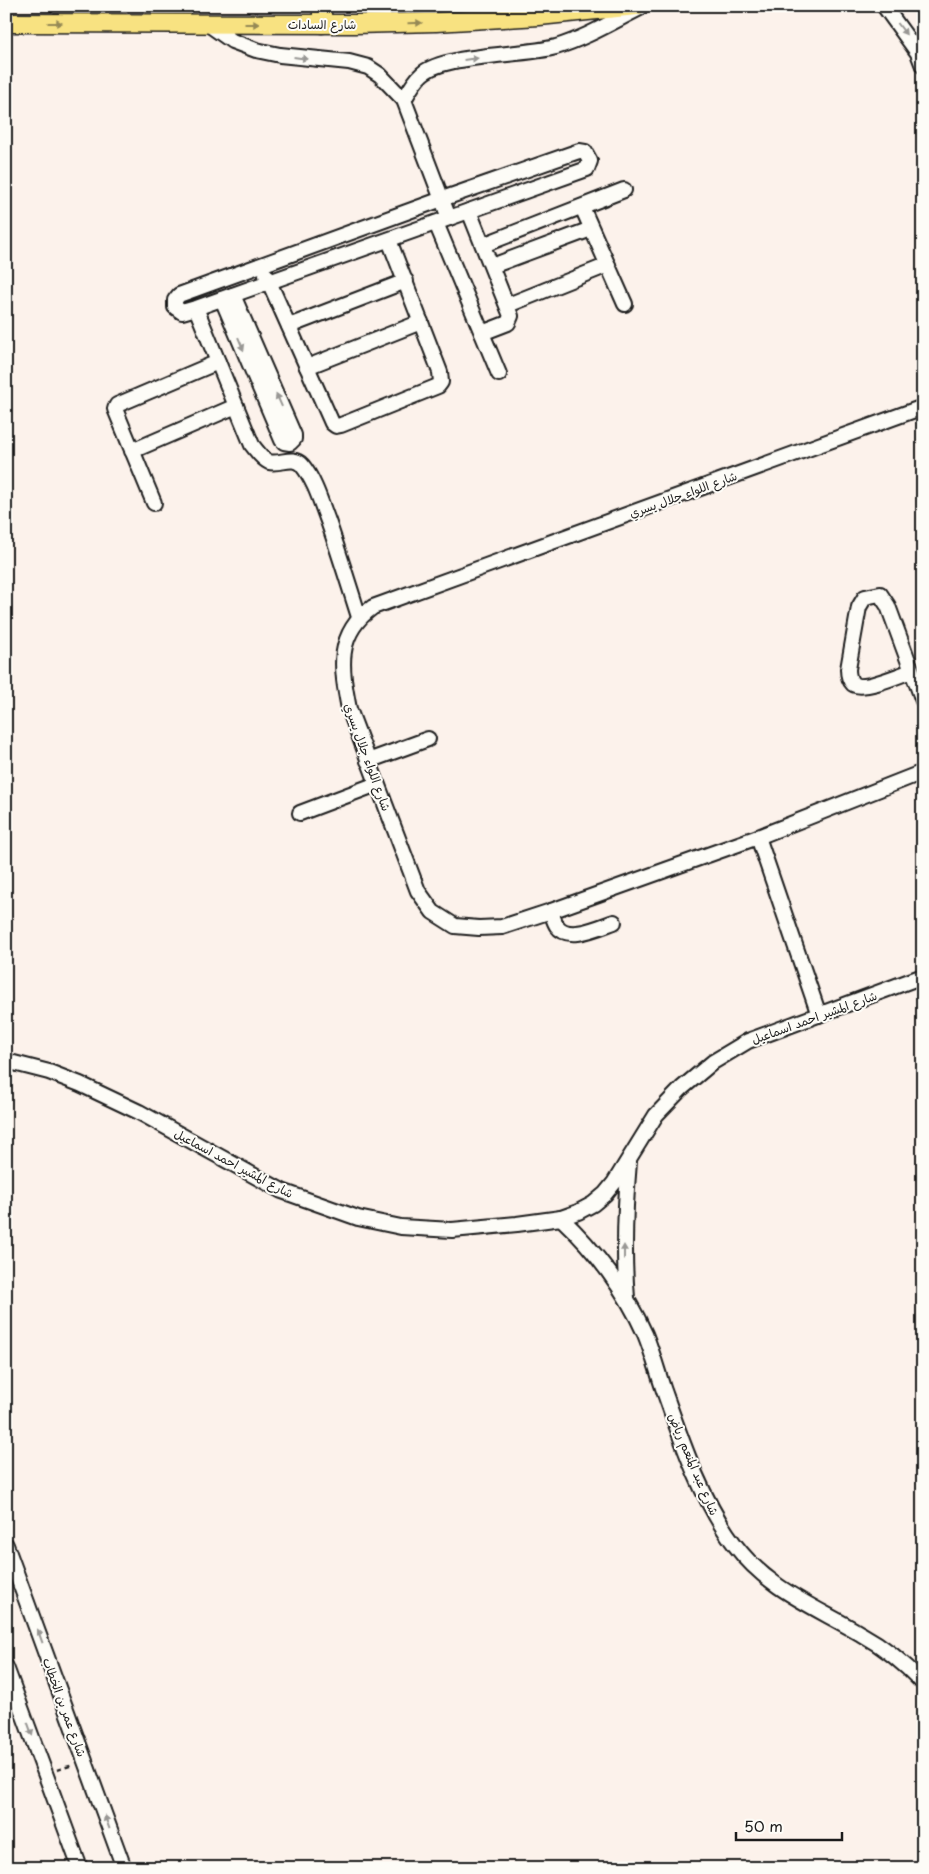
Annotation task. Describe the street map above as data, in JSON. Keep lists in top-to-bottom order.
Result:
{
  "streets": {
    "main road": ["شارع السادات"],
    "street": [
      "شارع اللواء جلال يسري",
      "شارع المشير احمد اسماعيل",
      "شارع عبد المنعم رياض",
      "شارع عمر بن الخطاب"
    ]
  },
  "crossings": [
    ["شارع المشير احمد اسماعيل", "شارع عبد المنعم رياض"]
  ],
  "one_way": ["شارع السادات"],
  "scale_bar": "50 m"
}
